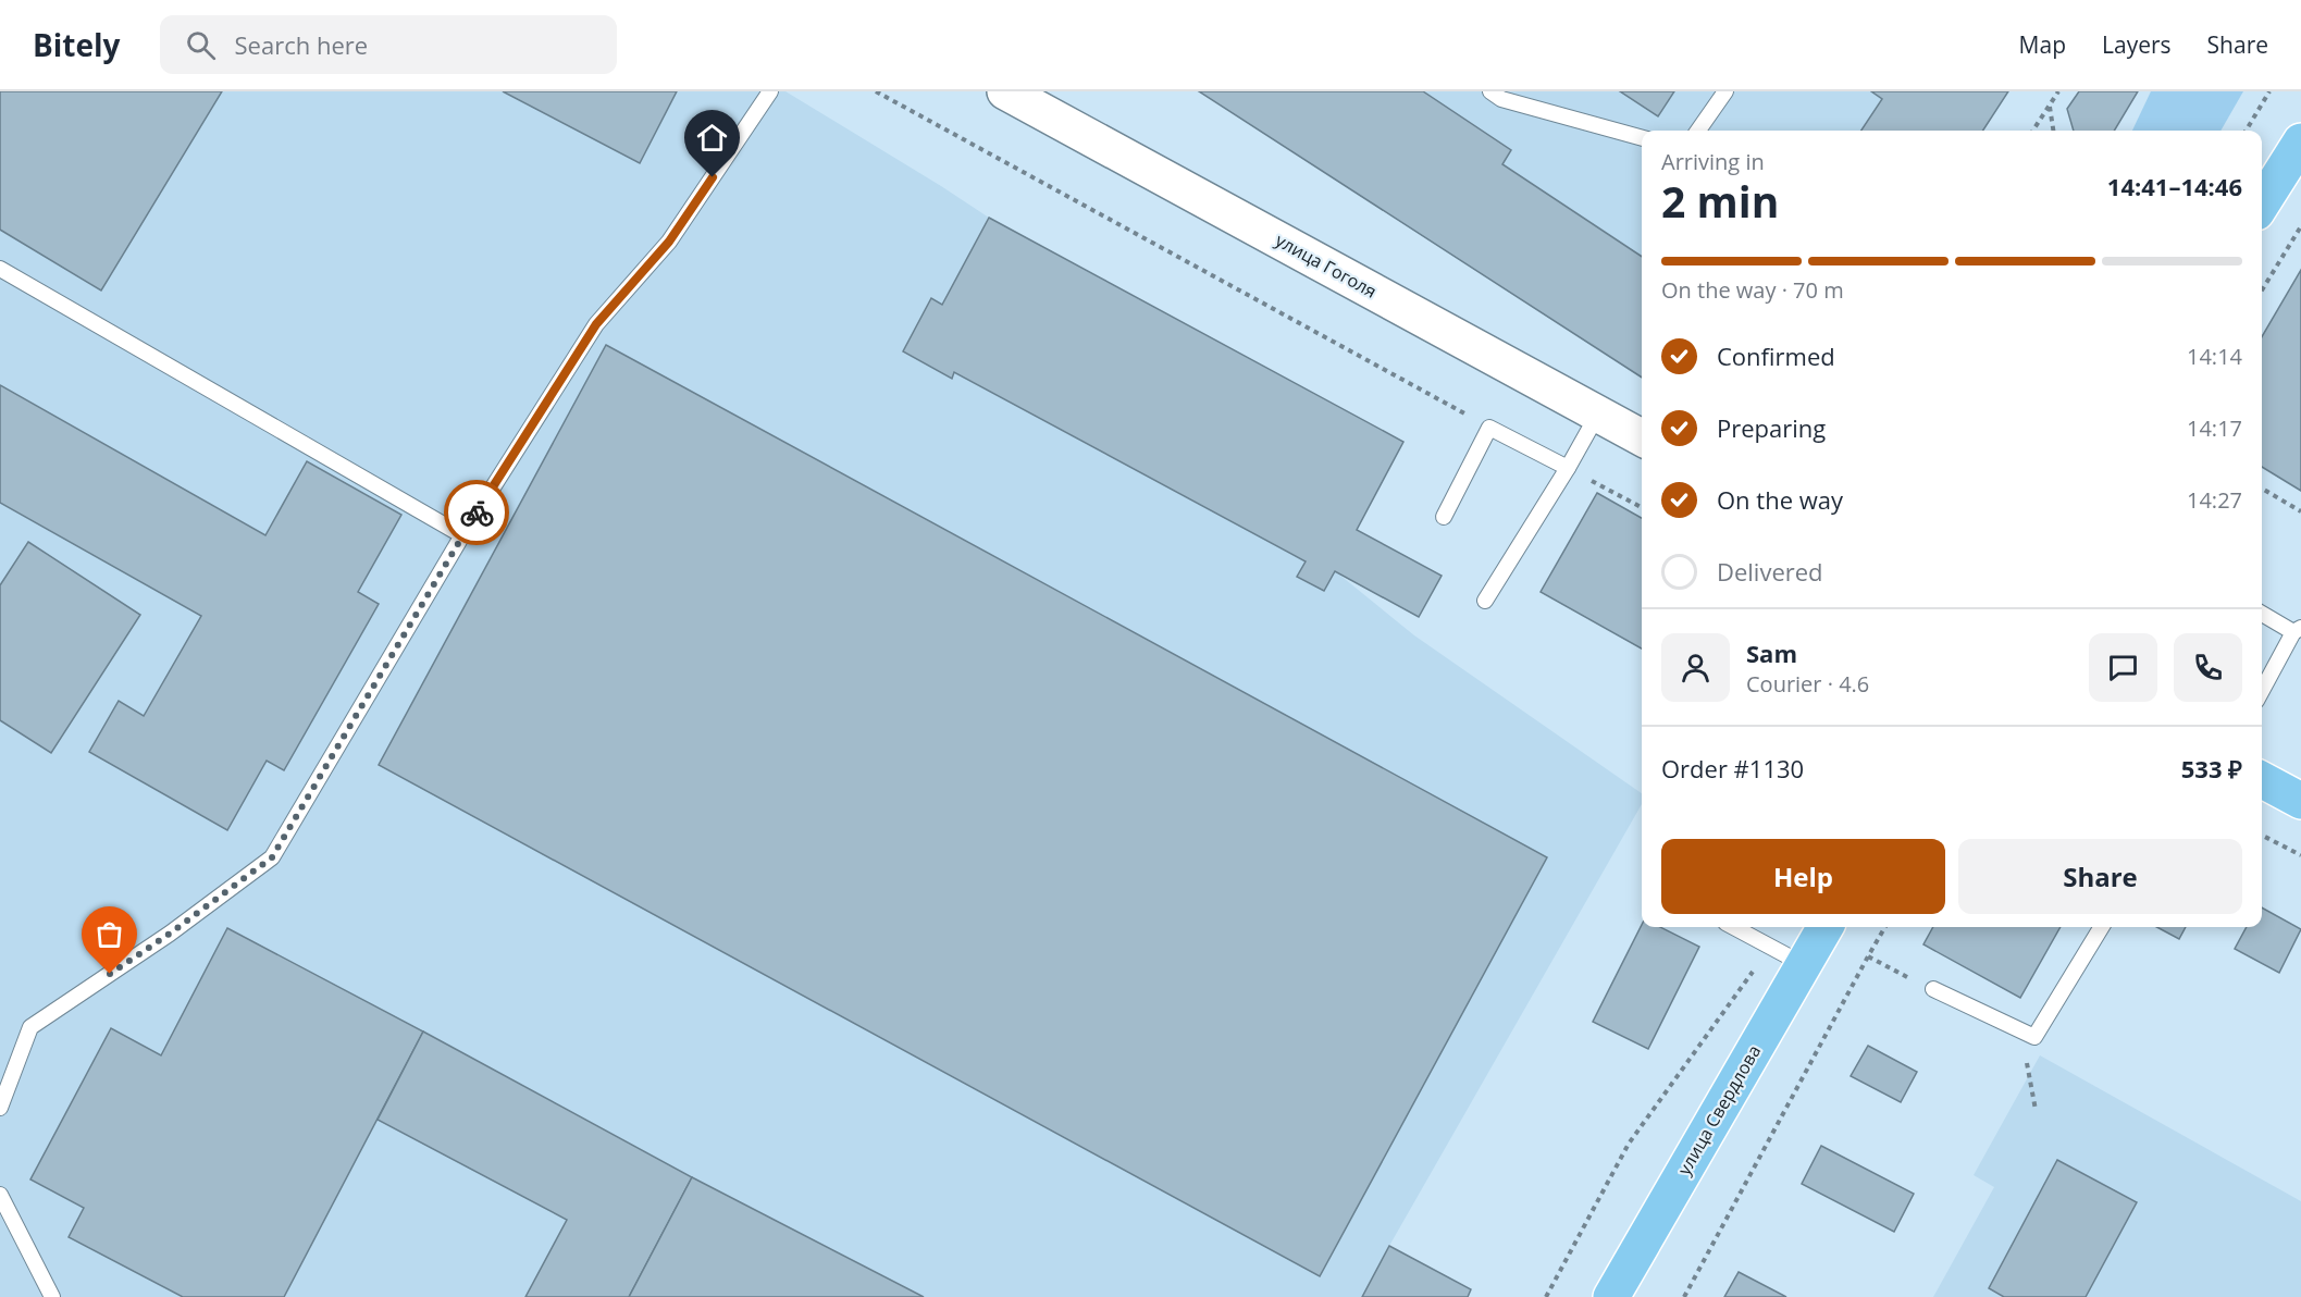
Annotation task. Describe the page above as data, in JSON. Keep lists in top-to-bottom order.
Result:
{
  "streets": {
    "main road": ["улица Гоголя", "улица Свердлова"]
  },
  "page": {
    "header": "Bitely",
    "search": "Search here",
    "nav": ["Map", "Layers", "Share"],
    "heading": ["2 min", "Arriving in", "14:41–14:46"],
    "panel": [
      "Sam",
      "Courier · 4.6",
      "Order #1130",
      "533 ₽"
    ],
    "bar": "On the way · 70 m",
    "list": [
      ["Confirmed", "14:14"],
      ["Preparing", "14:17"],
      ["On the way", "14:27"],
      "Delivered"
    ],
    "buttons": ["Help", "Share"]
  }
}
